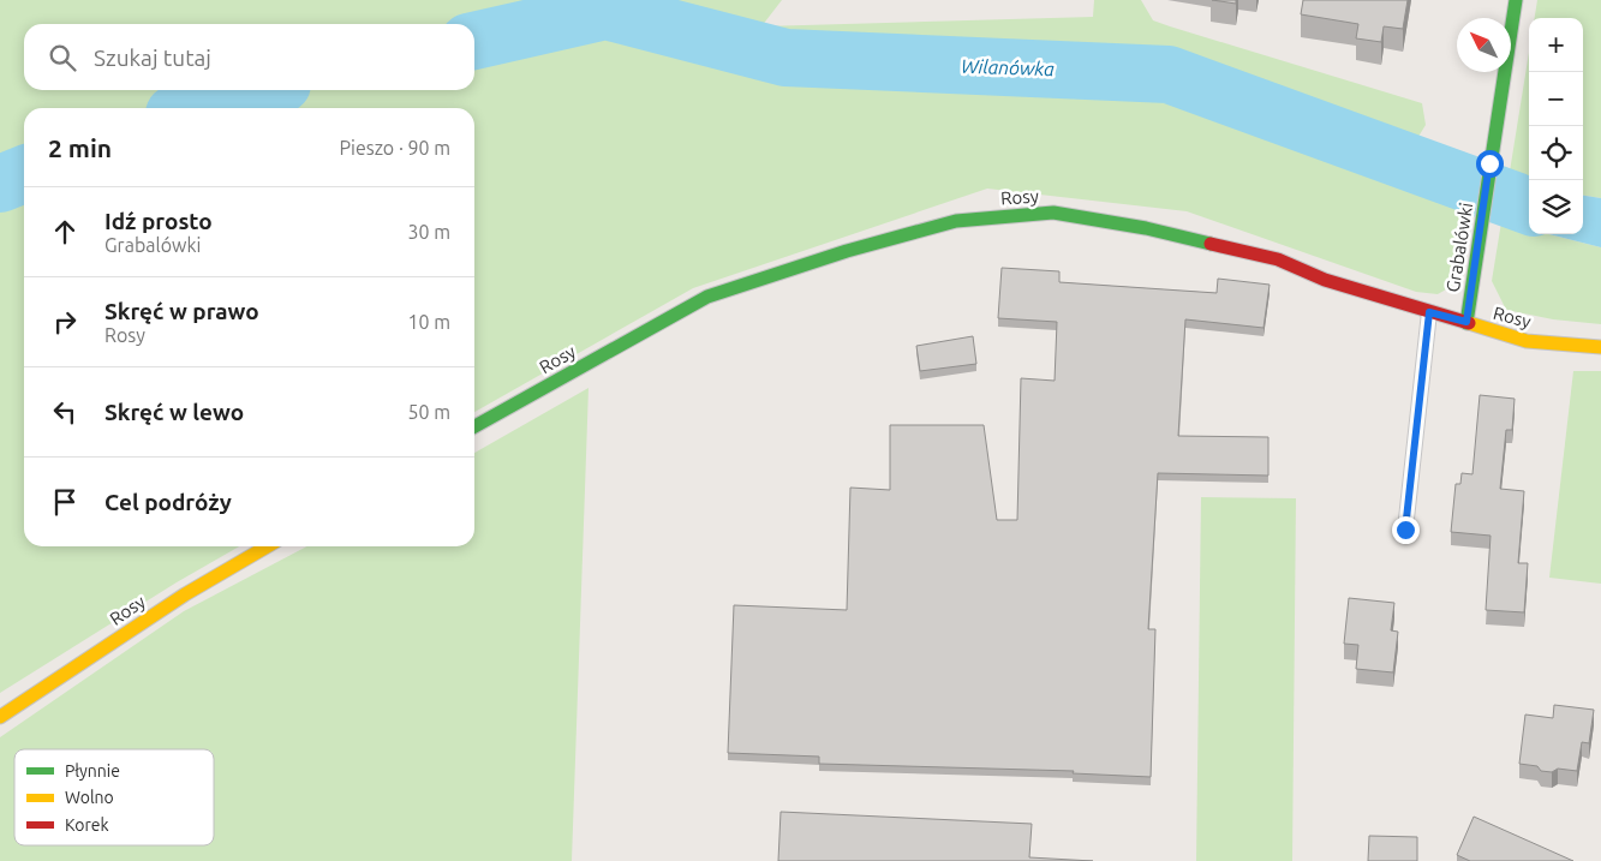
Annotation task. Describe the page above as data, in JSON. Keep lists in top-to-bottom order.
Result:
{
  "streets": {
    "street": ["Rosy", "Grabalówki"]
  },
  "crossings": [
    ["Rosy", "Grabalówki"]
  ],
  "water": ["Wilanówka"],
  "legend": ["Płynnie", "Wolno", "Korek"],
  "north": "top left",
  "page": {
    "map_buttons": ["+", "−"],
    "search": "Szukaj tutaj",
    "heading": ["2 min", "Pieszo · 90 m"],
    "list": [
      ["Idź prosto", "Grabalówki", "30 m"],
      ["Skręć w prawo", "Rosy", "10 m"],
      ["Skręć w lewo", "50 m"],
      "Cel podróży"
    ]
  }
}
